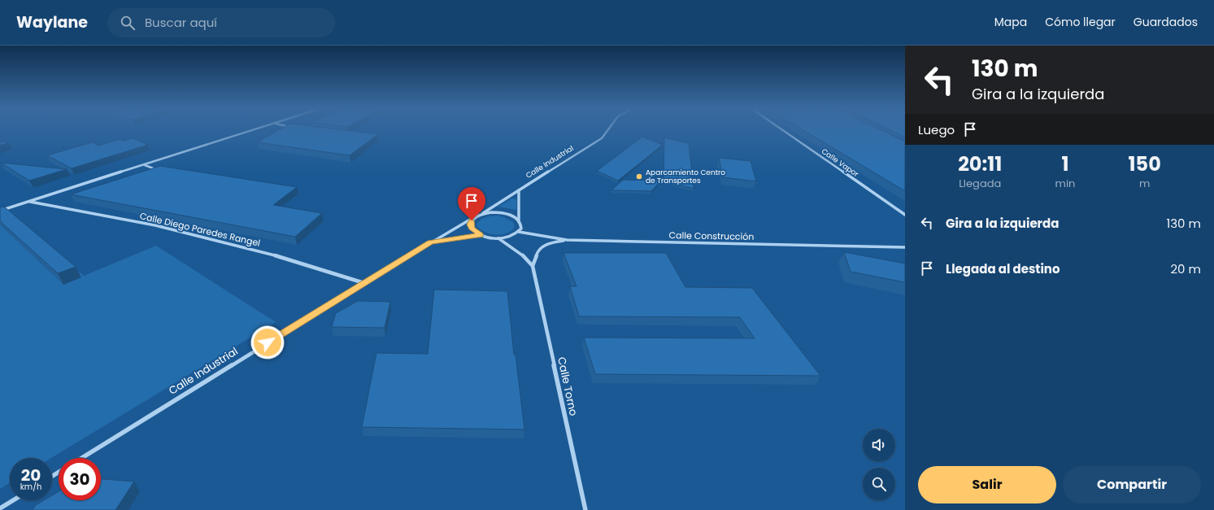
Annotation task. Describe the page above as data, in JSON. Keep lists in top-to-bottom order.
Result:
{
  "streets": {
    "street": [
      "Calle Industrial",
      "Calle Vapor",
      "Calle Diego Paredes Rangel",
      "Calle Construcción",
      "Calle Torno"
    ]
  },
  "crossings": [
    ["Calle Industrial", "Calle Diego Paredes Rangel"]
  ],
  "places": ["Aparcamiento Centro de Transportes"],
  "page": {
    "header": "Waylane",
    "search": "Buscar aquí",
    "nav": ["Mapa", "Cómo llegar", "Guardados"],
    "turn": ["130 m", "Gira a la izquierda"],
    "then": "Luego",
    "eta": [
      "20:11",
      "Llegada",
      "1",
      "min",
      "150",
      "m"
    ],
    "list": [
      {
        "name": "Gira a la izquierda",
        "value": "130 m"
      },
      {
        "name": "Llegada al destino",
        "value": "20 m"
      }
    ],
    "speed": "20 km/h",
    "limit": "30",
    "buttons": ["Salir", "Compartir"]
  }
}
